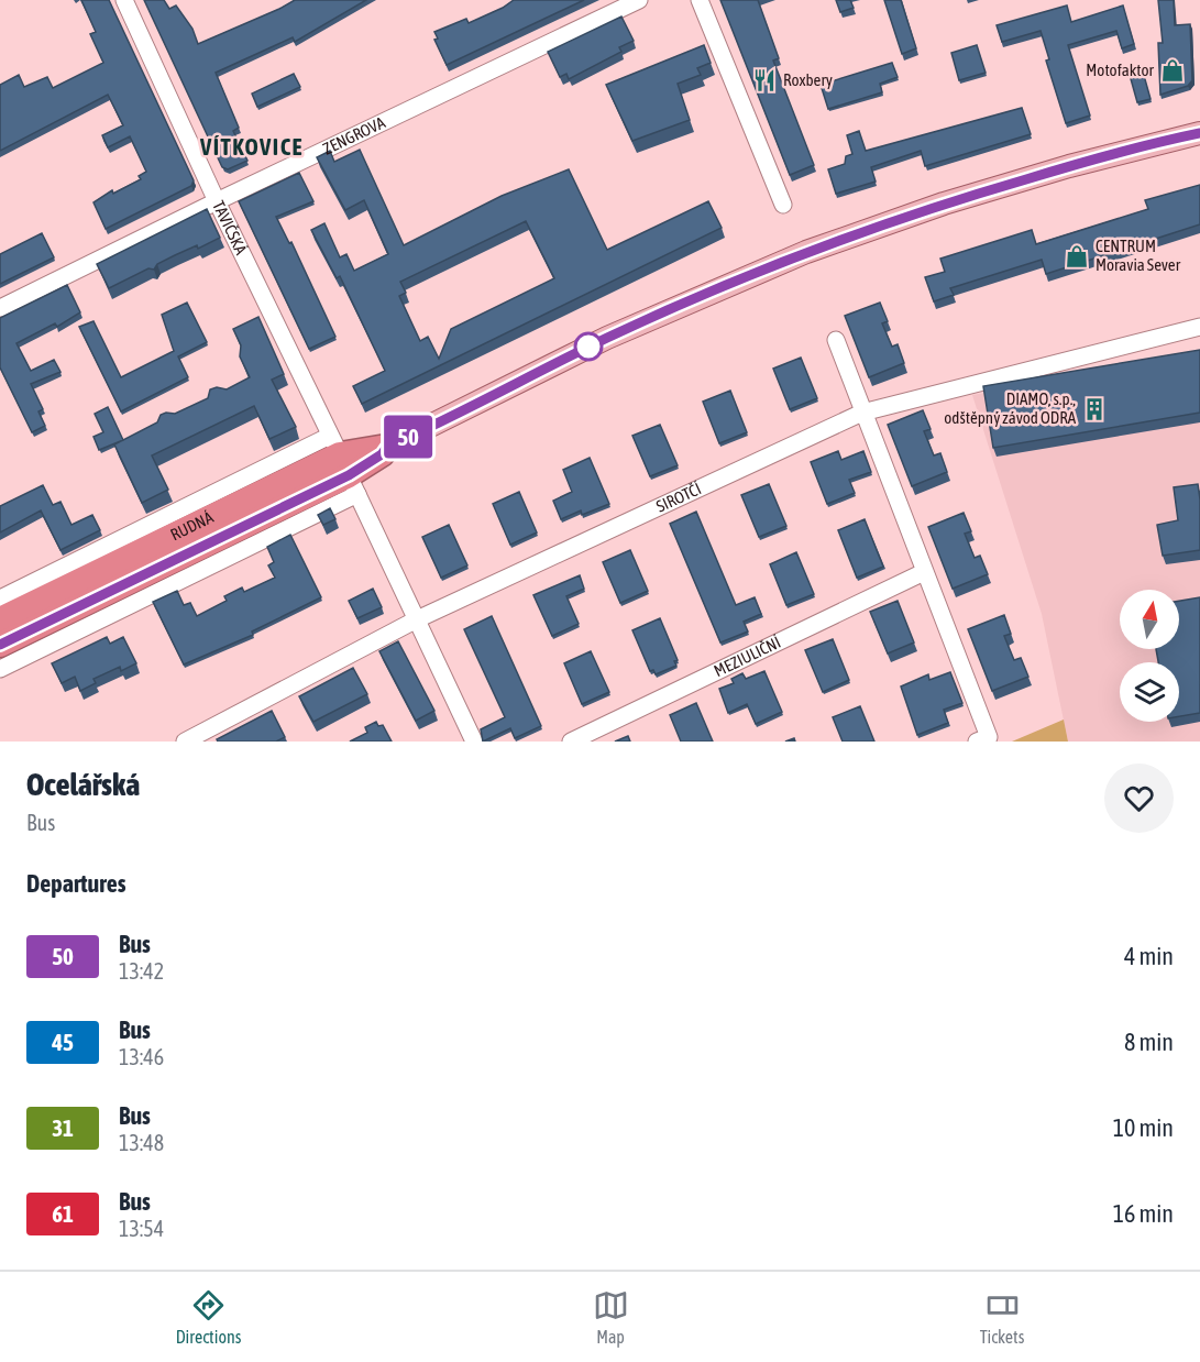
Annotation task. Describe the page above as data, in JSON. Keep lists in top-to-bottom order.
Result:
{
  "streets": {
    "highway": ["RUDNÁ"],
    "street": [
      "ZENGROVA",
      "TAVIČSKÁ",
      "SIROTČÍ",
      "MEZIULIČNÍ"
    ]
  },
  "crossings": [
    ["ZENGROVA", "TAVIČSKÁ"],
    ["TAVIČSKÁ", "SIROTČÍ"],
    ["TAVIČSKÁ", "RUDNÁ"]
  ],
  "districts": ["VÍTKOVICE"],
  "places": {
    "shop": ["Motofaktor", "CENTRUM Moravia Sever"],
    "restaurant": ["Roxbery"],
    "building": ["DIAMO, s.p., odštěpný závod ODRA"]
  },
  "lines": ["bus line 50"],
  "north": "top",
  "page": {
    "on_map": "50",
    "heading": [
      ["Ocelářská", "Bus"],
      "Departures"
    ],
    "list": [
      {
        "mark": "50",
        "name": "Bus",
        "note": "13:42",
        "value": "4 min"
      },
      {
        "mark": "45",
        "name": "Bus",
        "note": "13:46",
        "value": "8 min"
      },
      {
        "mark": "31",
        "name": "Bus",
        "note": "13:48",
        "value": "10 min"
      },
      {
        "mark": "61",
        "name": "Bus",
        "note": "13:54",
        "value": "16 min"
      }
    ],
    "tabs": ["Directions", "Map", "Tickets"]
  }
}
